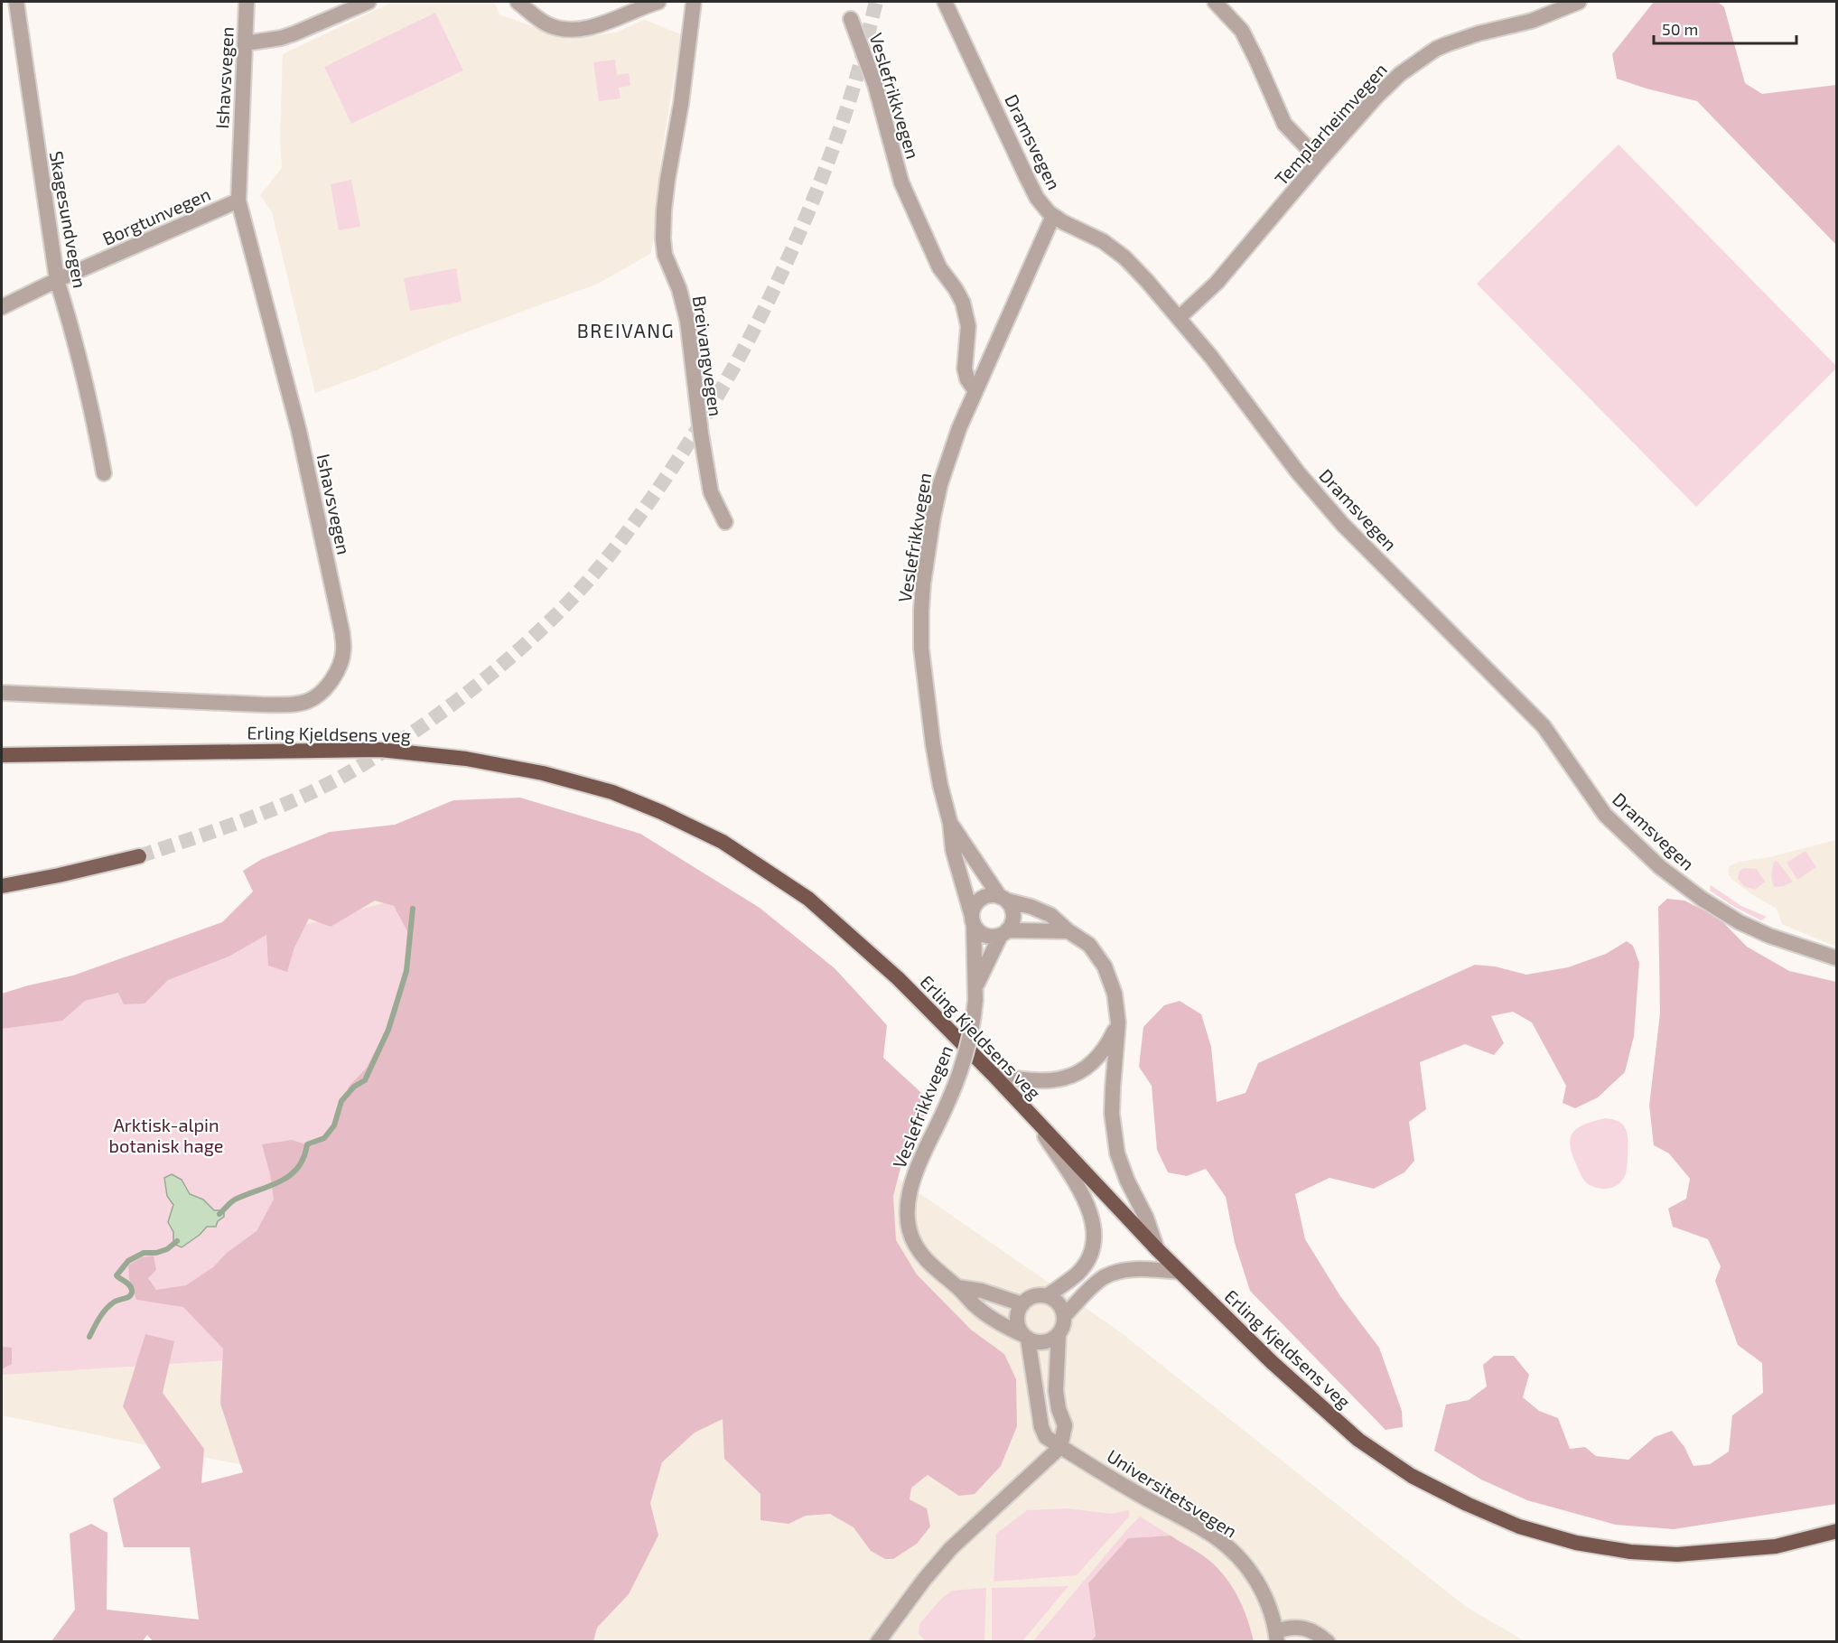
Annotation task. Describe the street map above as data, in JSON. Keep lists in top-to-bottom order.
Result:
{
  "streets": {
    "highway": ["Erling Kjeldsens veg"],
    "street": [
      "Ishavsvegen",
      "Veslefrikkvegen",
      "Templarheimvegen",
      "Dramsvegen",
      "Borgtunvegen",
      "Skagesundvegen",
      "Breivangvegen",
      "Universitetsvegen"
    ]
  },
  "crossings": [
    ["Ishavsvegen", "Borgtunvegen"],
    ["Veslefrikkvegen", "Dramsvegen"],
    ["Veslefrikkvegen", "Universitetsvegen"],
    ["Templarheimvegen", "Dramsvegen"],
    ["Borgtunvegen", "Skagesundvegen"]
  ],
  "districts": ["BREIVANG"],
  "parks": ["Arktisk-alpin botanisk hage"],
  "scale_bar": "50 m"
}
